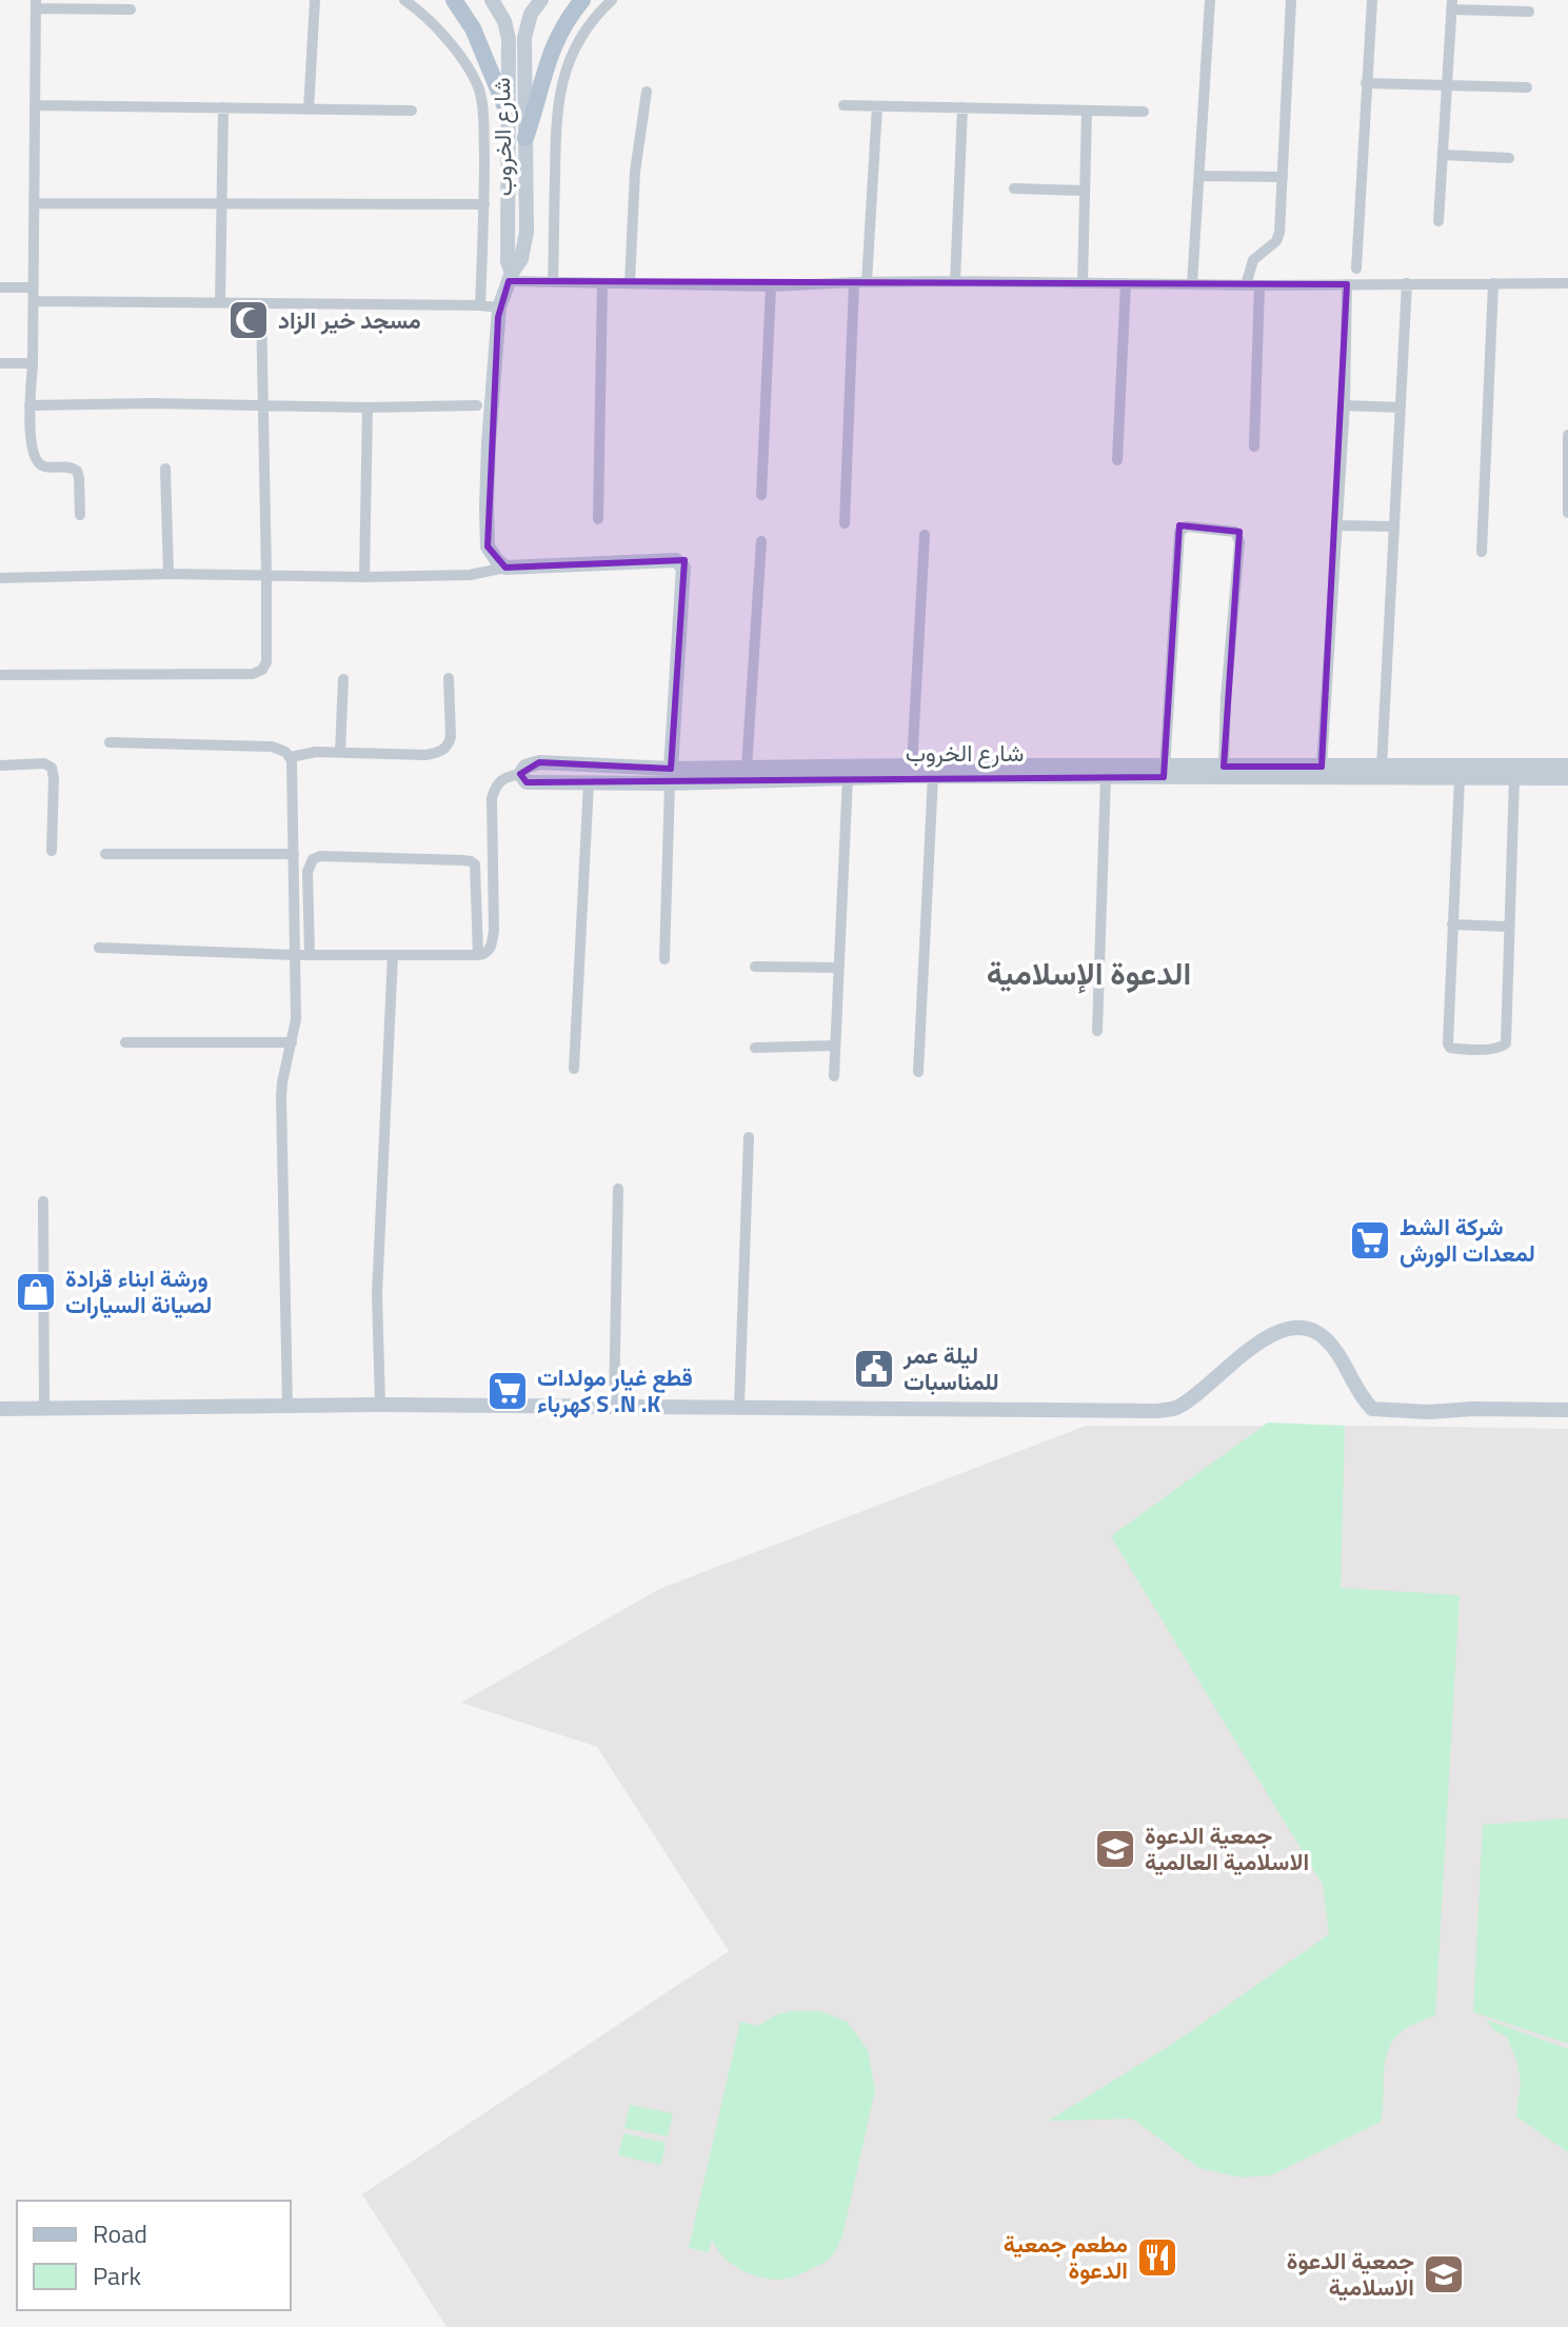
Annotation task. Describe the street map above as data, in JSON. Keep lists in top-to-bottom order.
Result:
{
  "streets": {
    "main road": ["شارع الخروب"]
  },
  "districts": ["الدعوة الإسلامية"],
  "places": {
    "mosque": ["مسجد خير الزاد"],
    "supermarket": ["شركة الشط لمعدات الورش", "قطع غيار مولدات كهرباء S .N .K"],
    "shop": ["ورشة ابناء قرادة لصيانة السيارات"],
    "public building": ["ليلة عمر للمناسبات"],
    "school or university": ["جمعية الدعوة الاسلامية العالمية", "جمعية الدعوة الاسلامية"],
    "restaurant": ["مطعم جمعية الدعوة"]
  },
  "legend": ["Road", "Park"]
}
